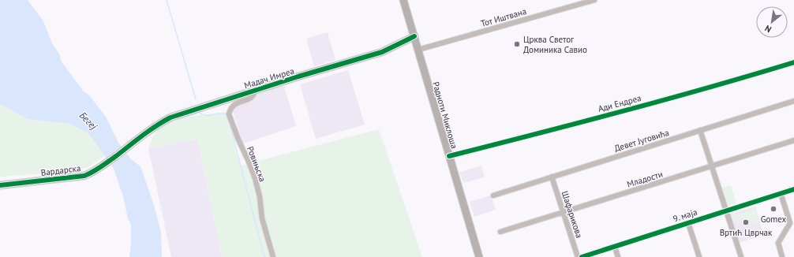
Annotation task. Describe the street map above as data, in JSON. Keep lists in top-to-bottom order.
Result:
{
  "streets": {
    "street": [
      "Тот Иштвана",
      "Мадач Имреа",
      "Ади Ендреа",
      "Радноти Миклоша",
      "Девет Југовића",
      "Ровињска",
      "Вардарска",
      "Младости",
      "Шафарикова",
      "9. маја"
    ]
  },
  "crossings": [
    ["Тот Иштвана", "Радноти Миклоша"],
    ["Мадач Имреа", "Радноти Миклоша"],
    ["Мадач Имреа", "Ровињска"],
    ["Мадач Имреа", "Вардарска"],
    ["Ади Ендреа", "Радноти Миклоша"],
    ["Девет Југовића", "Шафарикова"],
    ["Младости", "Шафарикова"]
  ],
  "water": ["Бегеј"],
  "places": ["Црква Светог Доминика Савио", "Gomex", "Вртић Цврчак"],
  "north": "bottom left"
}
